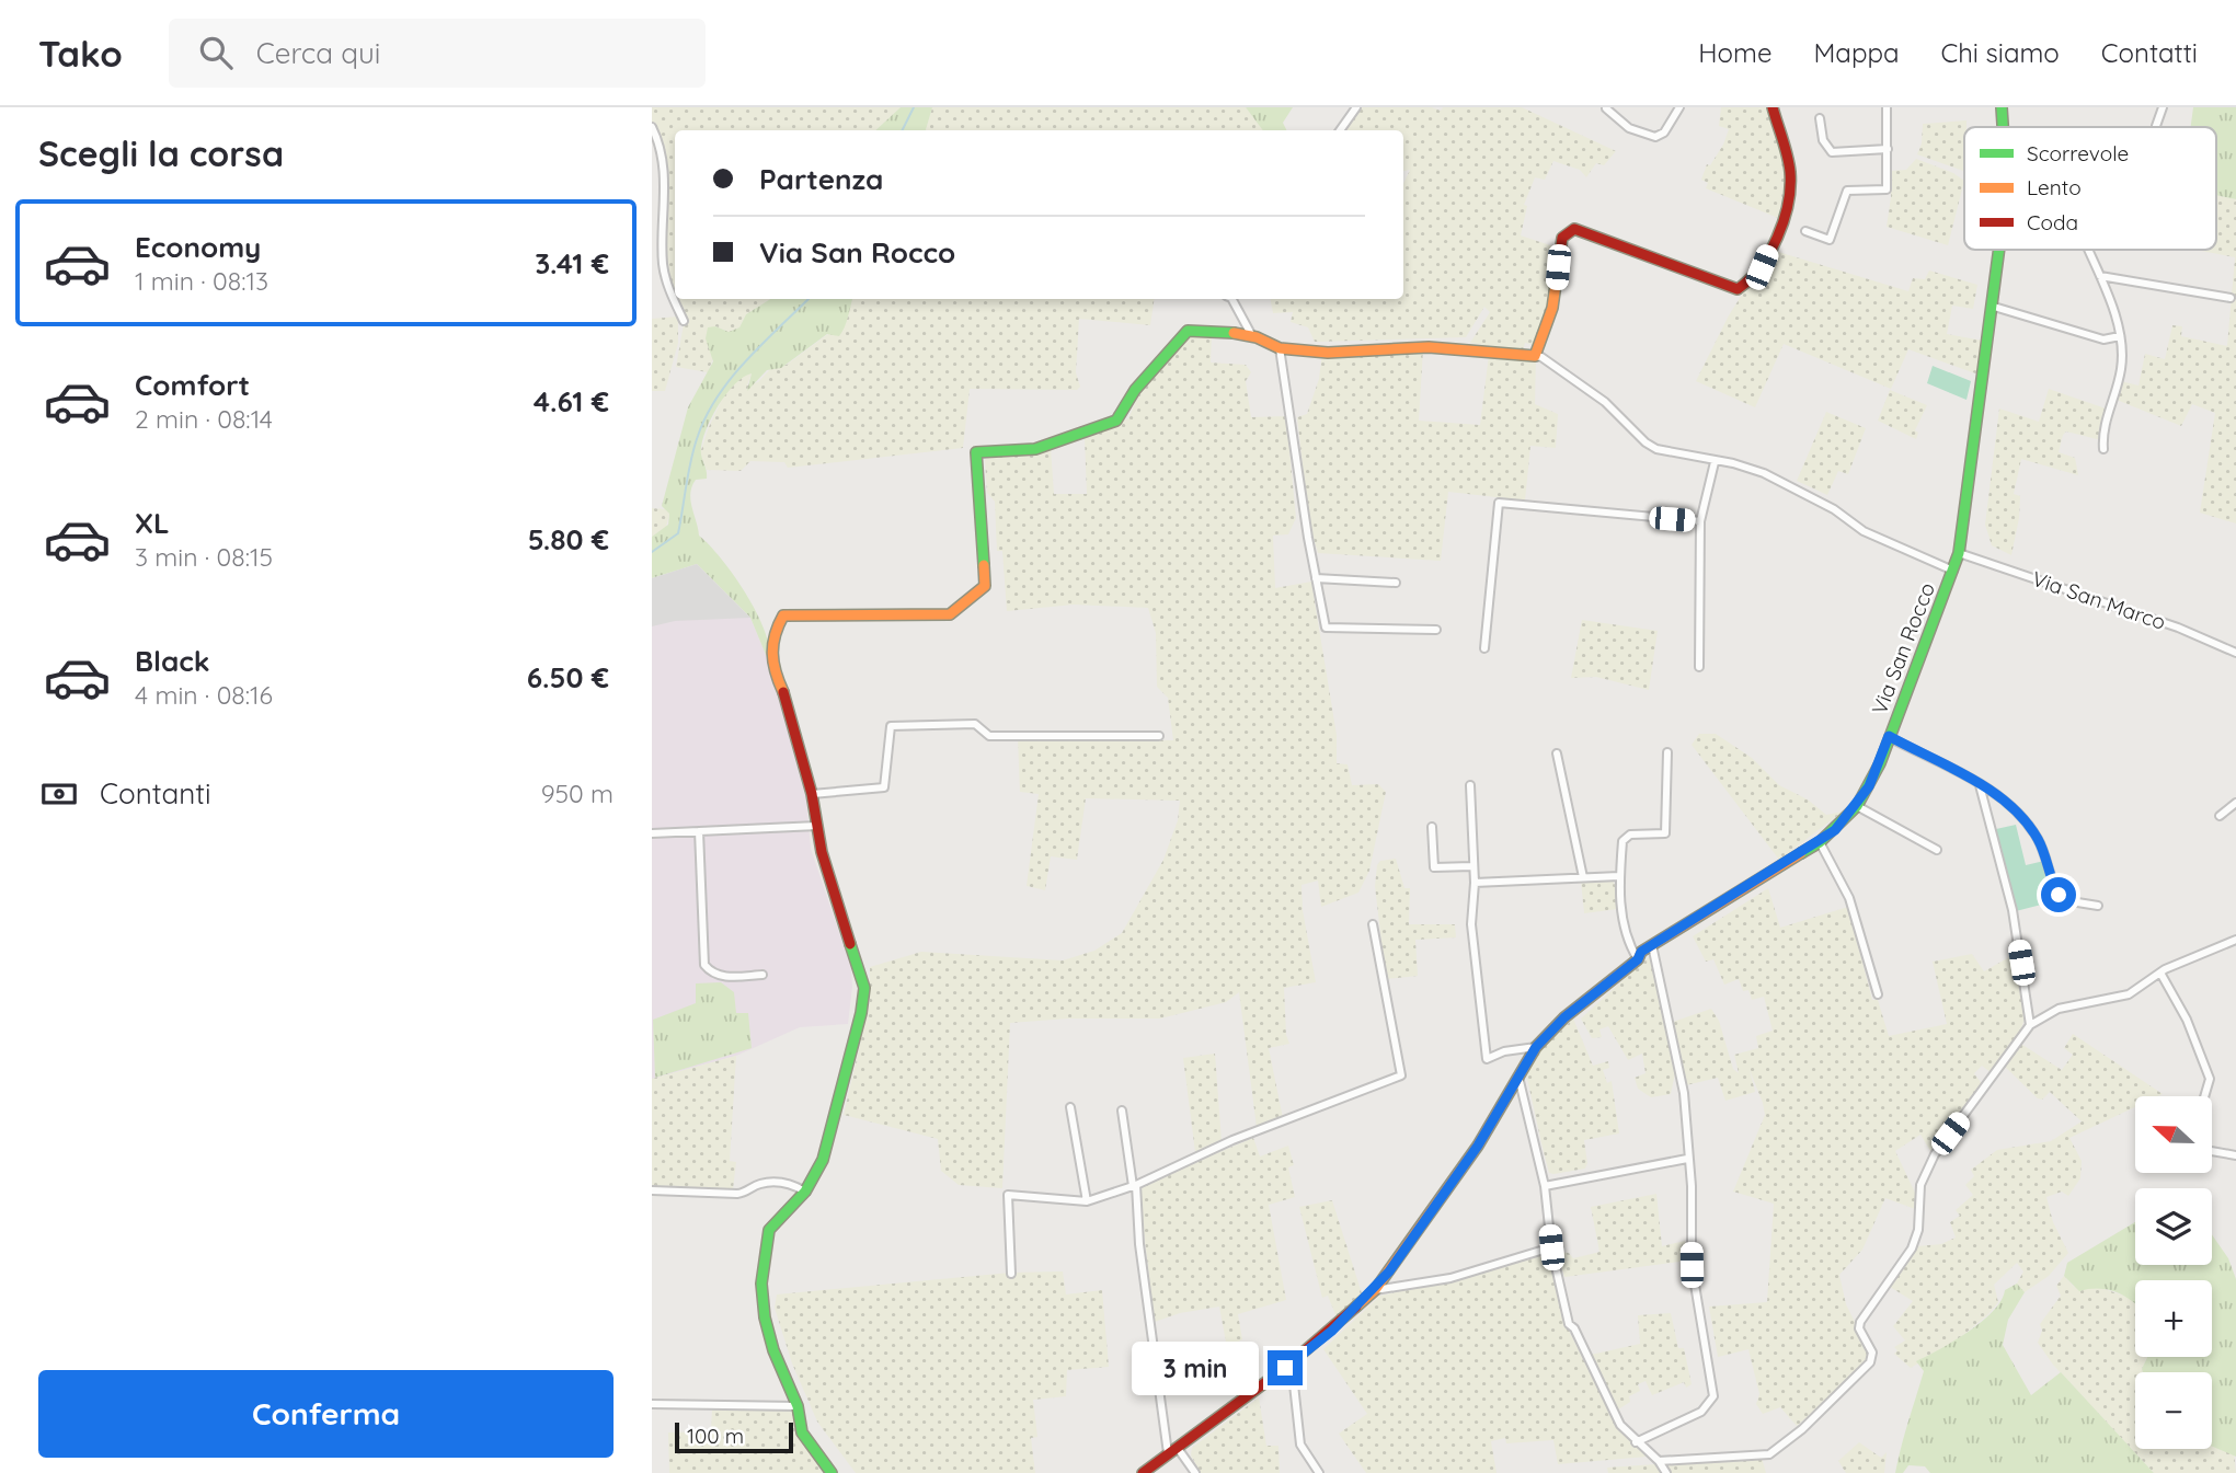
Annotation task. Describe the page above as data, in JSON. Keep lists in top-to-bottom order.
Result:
{
  "streets": {
    "street": ["Via San Marco", "Via San Rocco"]
  },
  "crossings": [
    ["Via San Marco", "Via San Rocco"]
  ],
  "legend": ["Scorrevole", "Lento", "Coda"],
  "scale_bar": "100 m",
  "north": "left",
  "page": {
    "header": "Tako",
    "search": "Cerca qui",
    "nav": [
      "Home",
      "Mappa",
      "Chi siamo",
      "Contatti"
    ],
    "heading": "Scegli la corsa",
    "banner": ["Partenza", "Via San Rocco"],
    "list": [
      {
        "name": "Economy",
        "note": "1 min · 08:13",
        "value": "3.41 €"
      },
      {
        "name": "Comfort",
        "note": "2 min · 08:14",
        "value": "4.61 €"
      },
      {
        "name": "XL",
        "note": "3 min · 08:15",
        "value": "5.80 €"
      },
      {
        "name": "Black",
        "note": "4 min · 08:16",
        "value": "6.50 €"
      }
    ],
    "pay": ["Contanti", "950 m"],
    "map_buttons": ["+", "−"],
    "bubble": "3 min",
    "buttons": "Conferma",
    "scale": "100 m"
  }
}
